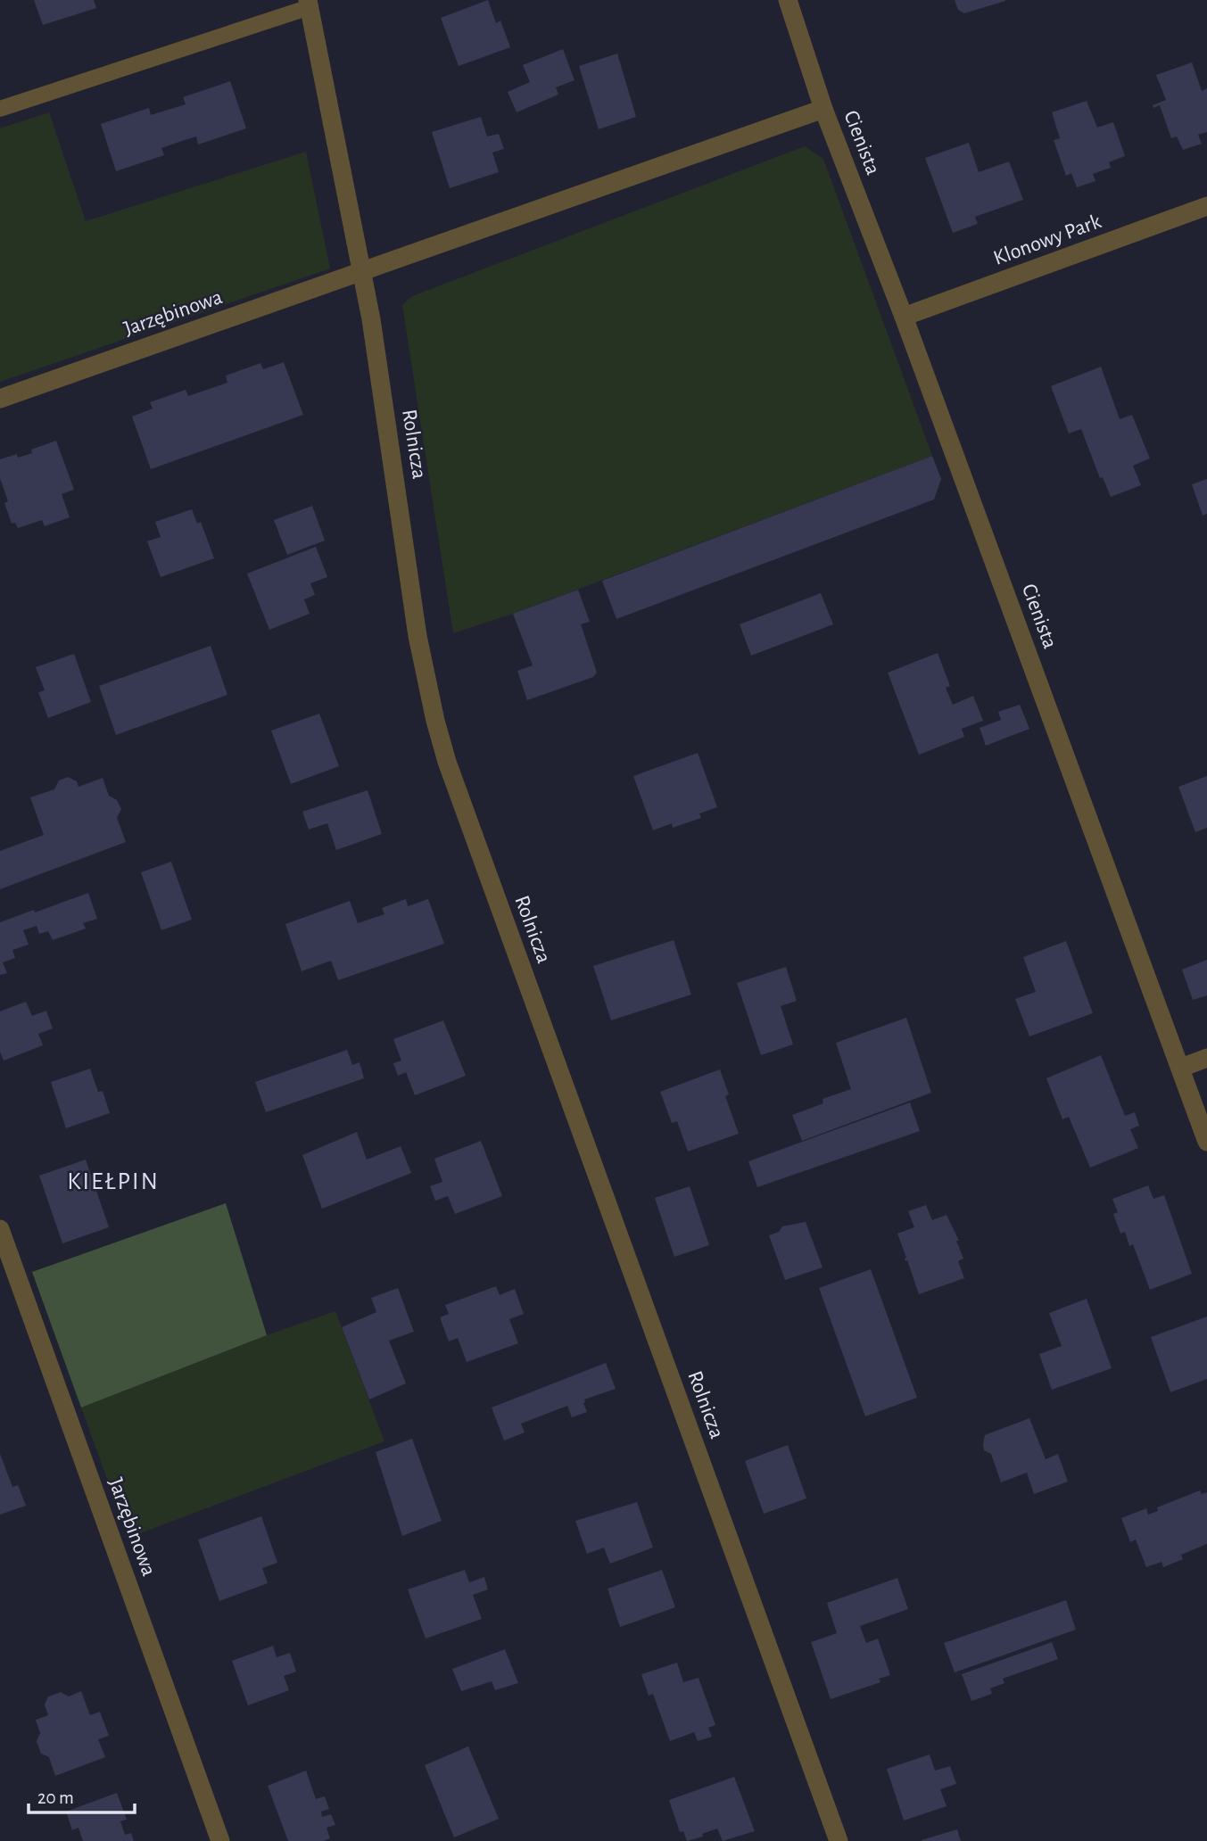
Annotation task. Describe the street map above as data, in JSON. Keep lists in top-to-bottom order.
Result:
{
  "streets": {
    "street": [
      "Cienista",
      "Klonowy Park",
      "Jarzębinowa",
      "Rolnicza"
    ]
  },
  "crossings": [
    ["Cienista", "Klonowy Park"],
    ["Cienista", "Jarzębinowa"],
    ["Cienista", "Rolnicza"],
    ["Jarzębinowa", "Rolnicza"]
  ],
  "districts": ["KIEŁPIN"],
  "scale_bar": "20 m"
}
